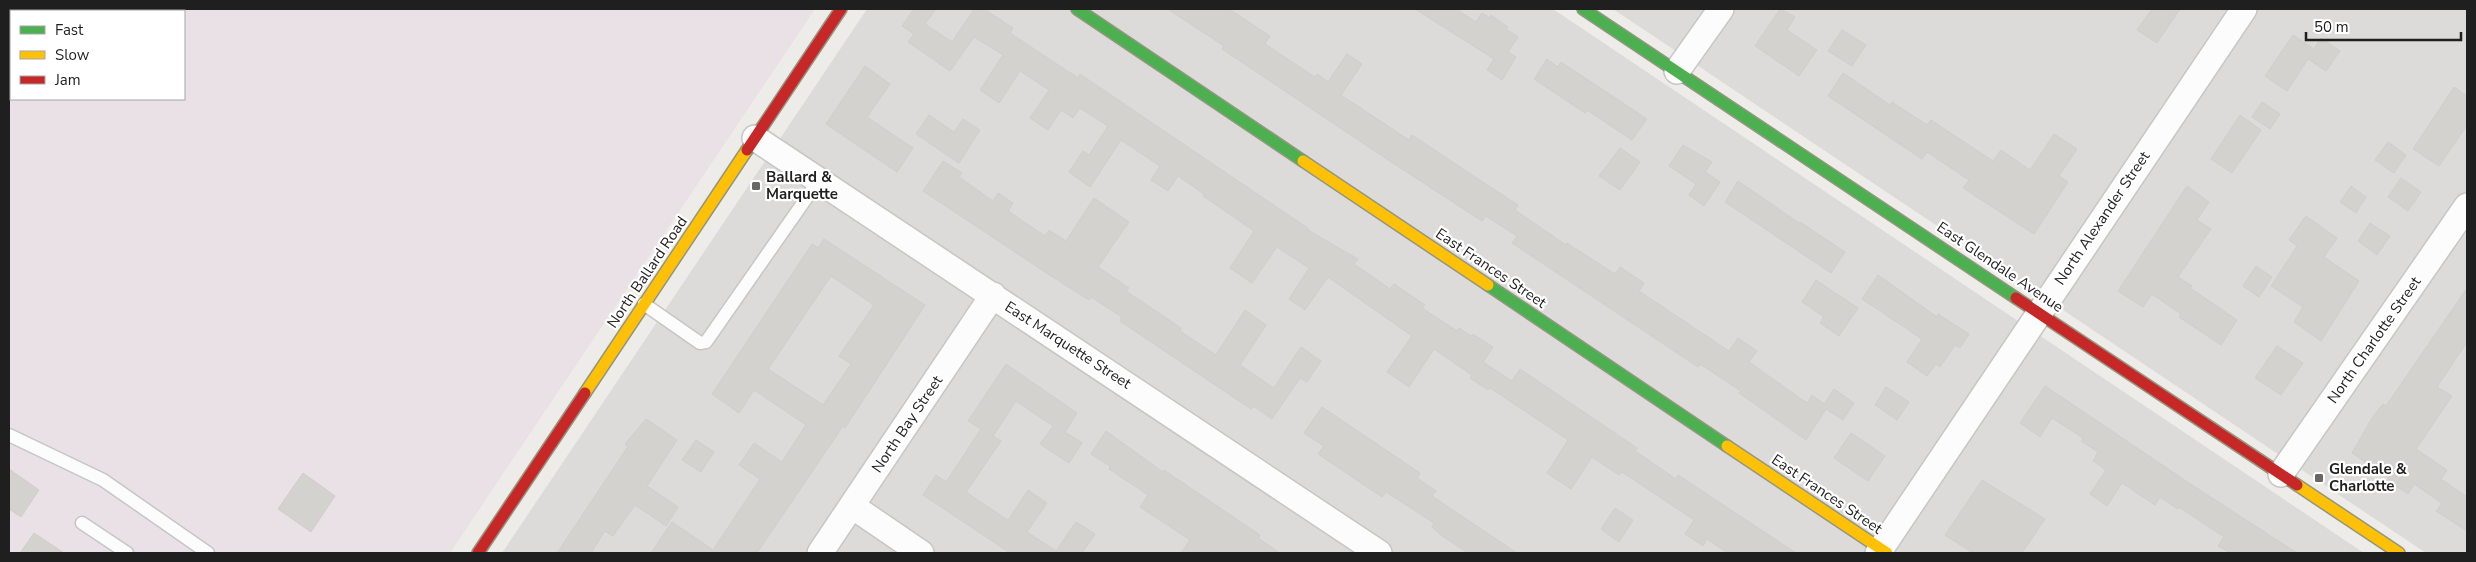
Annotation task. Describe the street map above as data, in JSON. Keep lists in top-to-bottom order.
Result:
{
  "streets": {
    "street": [
      "North Alexander Street",
      "East Glendale Avenue",
      "East Frances Street",
      "North Ballard Road",
      "North Charlotte Street",
      "East Marquette Street",
      "North Bay Street"
    ]
  },
  "crossings": [
    ["North Alexander Street", "East Glendale Avenue"],
    ["North Alexander Street", "East Frances Street"],
    ["East Glendale Avenue", "North Charlotte Street"],
    ["North Ballard Road", "East Marquette Street"],
    ["East Marquette Street", "North Bay Street"]
  ],
  "places": {
    "transit": ["Ballard & Marquette", "Glendale & Charlotte"]
  },
  "legend": ["Fast", "Slow", "Jam"],
  "scale_bar": "50 m"
}
